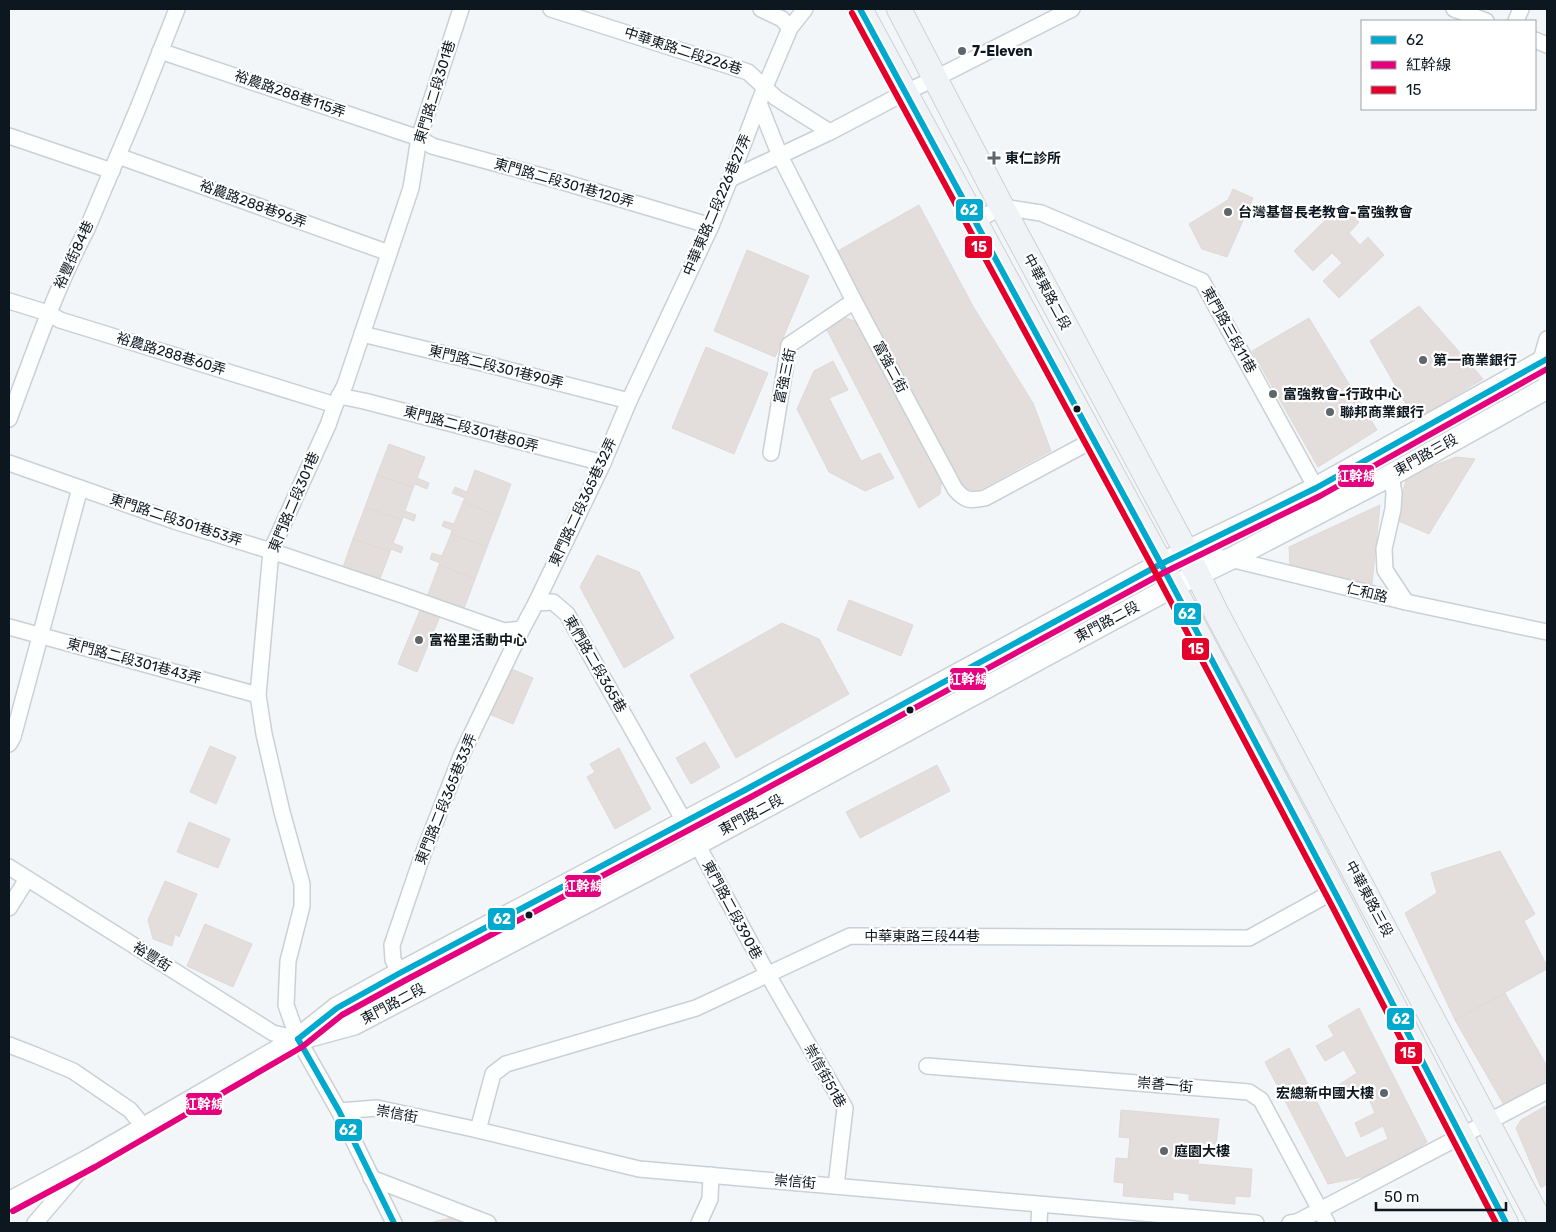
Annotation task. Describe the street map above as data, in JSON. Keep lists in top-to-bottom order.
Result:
{
  "streets": {
    "main road": [
      "中華東路二段",
      "東門路三段",
      "東門路二段",
      "中華東路三段"
    ],
    "street": [
      "中華東路二段226巷",
      "東門路二段301巷",
      "裕農路288巷115弄",
      "東門路二段301巷120弄",
      "裕農路288巷96弄",
      "中華東路二段226巷27弄",
      "裕豐街84巷",
      "東門路三段11巷",
      "裕農路288巷60弄",
      "東門路二段301巷90弄",
      "富強二街",
      "富強三街",
      "東門路二段301巷80弄",
      "東門路二段365巷32弄",
      "東門路二段301巷53弄",
      "仁和路",
      "東門路二段301巷43弄",
      "東們路二段365巷",
      "東門路二段365巷33弄",
      "東門路二段390巷",
      "中華東路三段44巷",
      "裕豐街",
      "崇信街51巷",
      "崇善一街",
      "崇信街"
    ]
  },
  "crossings": [
    ["中華東路二段226巷", "中華東路二段226巷27弄"],
    ["東門路二段301巷", "裕農路288巷115弄"],
    ["東門路二段301巷", "東門路二段301巷120弄"],
    ["東門路二段301巷", "裕農路288巷96弄"],
    ["東門路二段301巷", "裕農路288巷60弄"],
    ["東門路二段301巷", "東門路二段301巷90弄"],
    ["東門路二段301巷", "東門路二段301巷80弄"],
    ["東門路二段301巷", "東門路二段301巷53弄"],
    ["東門路二段301巷", "東門路二段"],
    ["東門路二段301巷", "東門路二段301巷43弄"],
    ["東門路二段301巷", "裕豐街"],
    ["東門路二段301巷", "崇信街"],
    ["裕農路288巷115弄", "東門路二段301巷120弄"],
    ["裕農路288巷115弄", "裕豐街84巷"],
    ["東門路二段301巷120弄", "中華東路二段226巷27弄"],
    ["裕農路288巷96弄", "裕豐街84巷"],
    ["中華東路二段226巷27弄", "東門路二段301巷90弄"],
    ["中華東路二段226巷27弄", "富強二街"],
    ["中華東路二段226巷27弄", "東門路二段365巷32弄"],
    ["裕豐街84巷", "裕農路288巷60弄"],
    ["中華東路二段", "東門路三段11巷"],
    ["中華東路二段", "東門路三段"],
    ["中華東路二段", "仁和路"],
    ["中華東路二段", "東門路二段"],
    ["中華東路二段", "中華東路三段"],
    ["東門路三段11巷", "東門路三段"],
    ["裕農路288巷60弄", "東門路二段301巷80弄"],
    ["東門路二段301巷90弄", "東門路二段365巷32弄"],
    ["富強二街", "富強三街"],
    ["東門路二段301巷80弄", "東門路二段365巷32弄"],
    ["東門路三段", "仁和路"],
    ["東門路三段", "東門路二段"],
    ["東門路三段", "中華東路三段"],
    ["東門路二段365巷32弄", "東們路二段365巷"],
    ["仁和路", "東門路二段"],
    ["東門路二段", "東們路二段365巷"],
    ["東門路二段", "東門路二段365巷33弄"],
    ["東門路二段", "中華東路三段"],
    ["東門路二段", "東門路二段390巷"],
    ["東門路二段", "裕豐街"],
    ["東們路二段365巷", "東門路二段390巷"],
    ["中華東路三段", "中華東路三段44巷"],
    ["東門路二段390巷", "中華東路三段44巷"],
    ["東門路二段390巷", "崇信街51巷"],
    ["中華東路三段44巷", "崇信街51巷"],
    ["中華東路三段44巷", "崇信街"],
    ["崇信街51巷", "崇信街"]
  ],
  "places": {
    "other": [
      "7-Eleven",
      "台灣基督長老教會-富強教會",
      "第一商業銀行",
      "富強教會-行政中心",
      "聯邦商業銀行",
      "富裕里活動中心",
      "宏總新中國大樓",
      "庭園大樓"
    ],
    "health": ["東仁診所"]
  },
  "lines": ["transit line 62", "transit line 15", "transit line 紅幹線"],
  "legend": ["62", "紅幹線", "15"],
  "scale_bar": "50 m"
}
